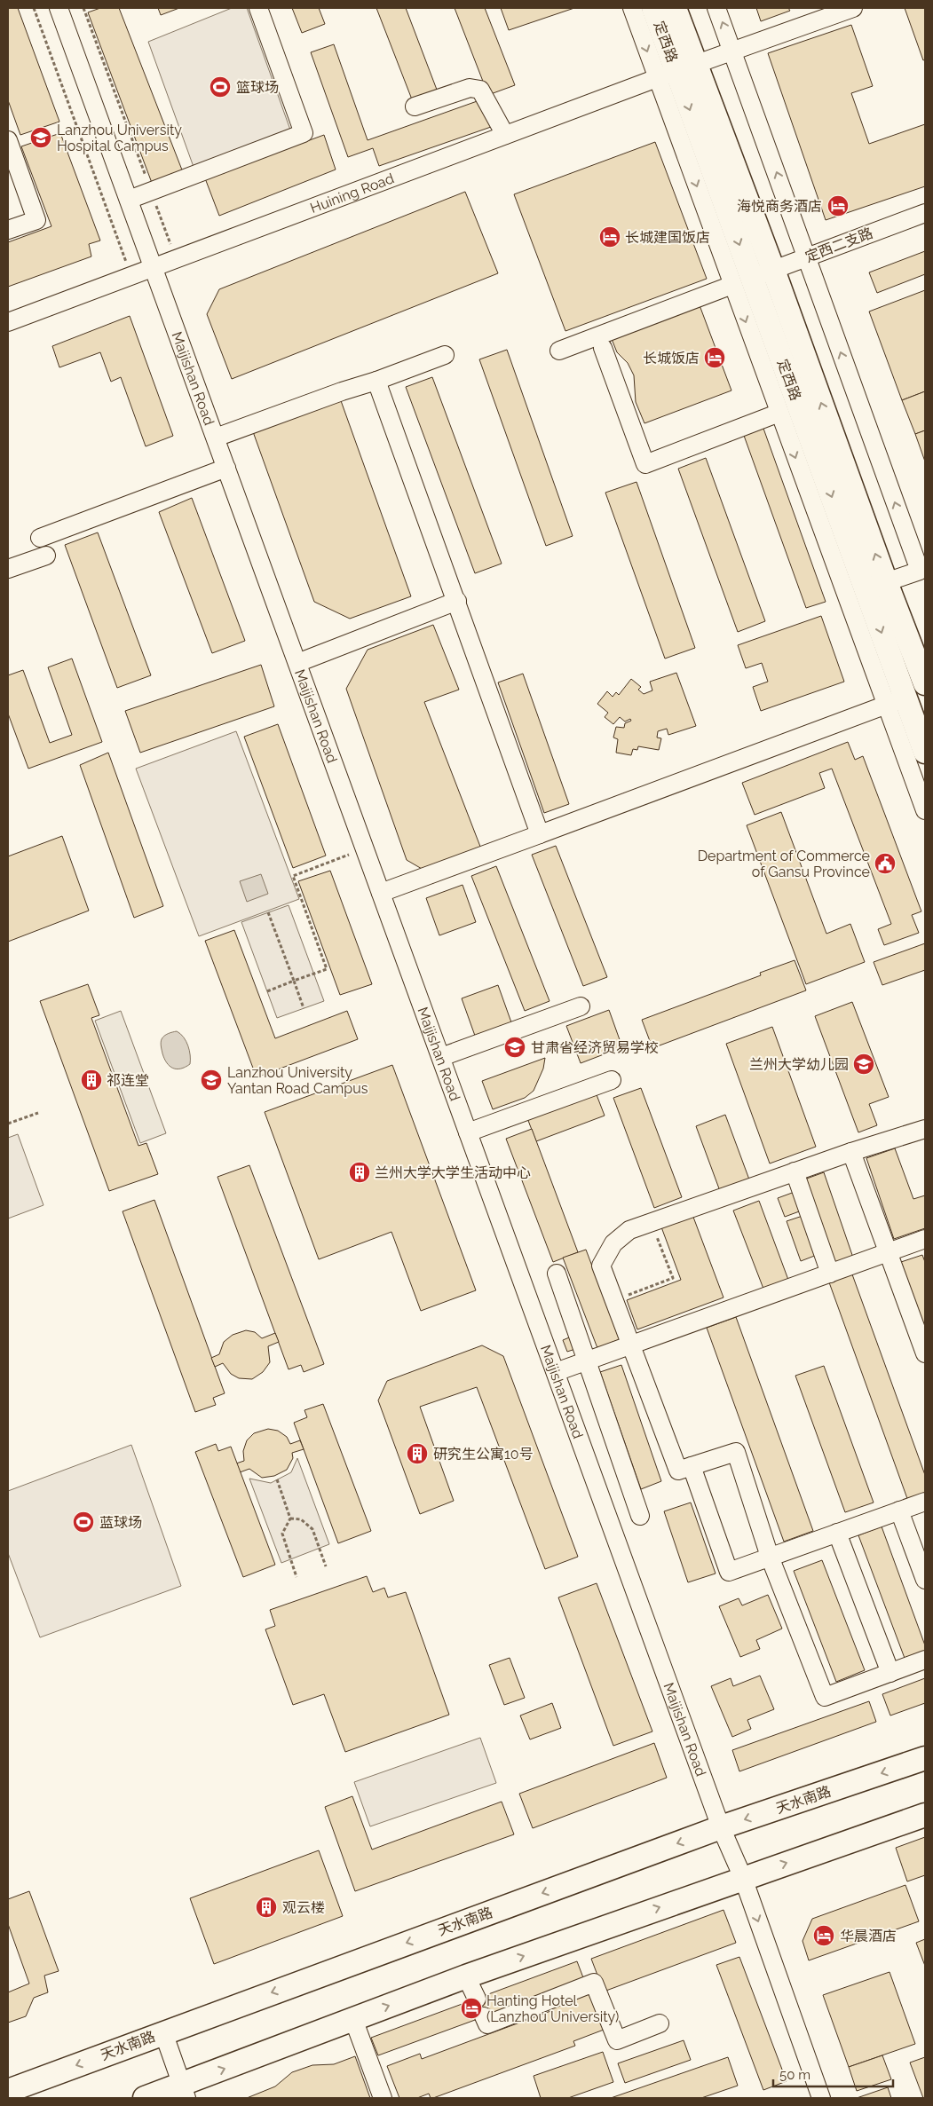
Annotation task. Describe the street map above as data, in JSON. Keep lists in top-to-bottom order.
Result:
{
  "streets": {
    "main road": ["定西路", "天水南路"],
    "street": ["Huining Road", "定西二支路", "Maijishan Road"]
  },
  "crossings": [
    ["定西路", "Huining Road"],
    ["定西路", "定西二支路"],
    ["Huining Road", "Maijishan Road"],
    ["Maijishan Road", "天水南路"]
  ],
  "places": {
    "sports": ["篮球场", "蓝球场"],
    "school or university": [
      "Lanzhou University Hospital Campus",
      "甘肃省经济贸易学校",
      "兰州大学幼儿园",
      "Lanzhou University Yantan Road Campus"
    ],
    "hotel": [
      "海悦商务酒店",
      "长城建国饭店",
      "长城饭店",
      "华晨酒店",
      "Hanting Hotel (Lanzhou University)"
    ],
    "public building": ["Department of Commerce of Gansu Province"],
    "building": [
      "祁连堂",
      "兰州大学大学生活动中心",
      "研究生公寓10号",
      "观云楼"
    ]
  },
  "scale_bar": "50 m"
}
